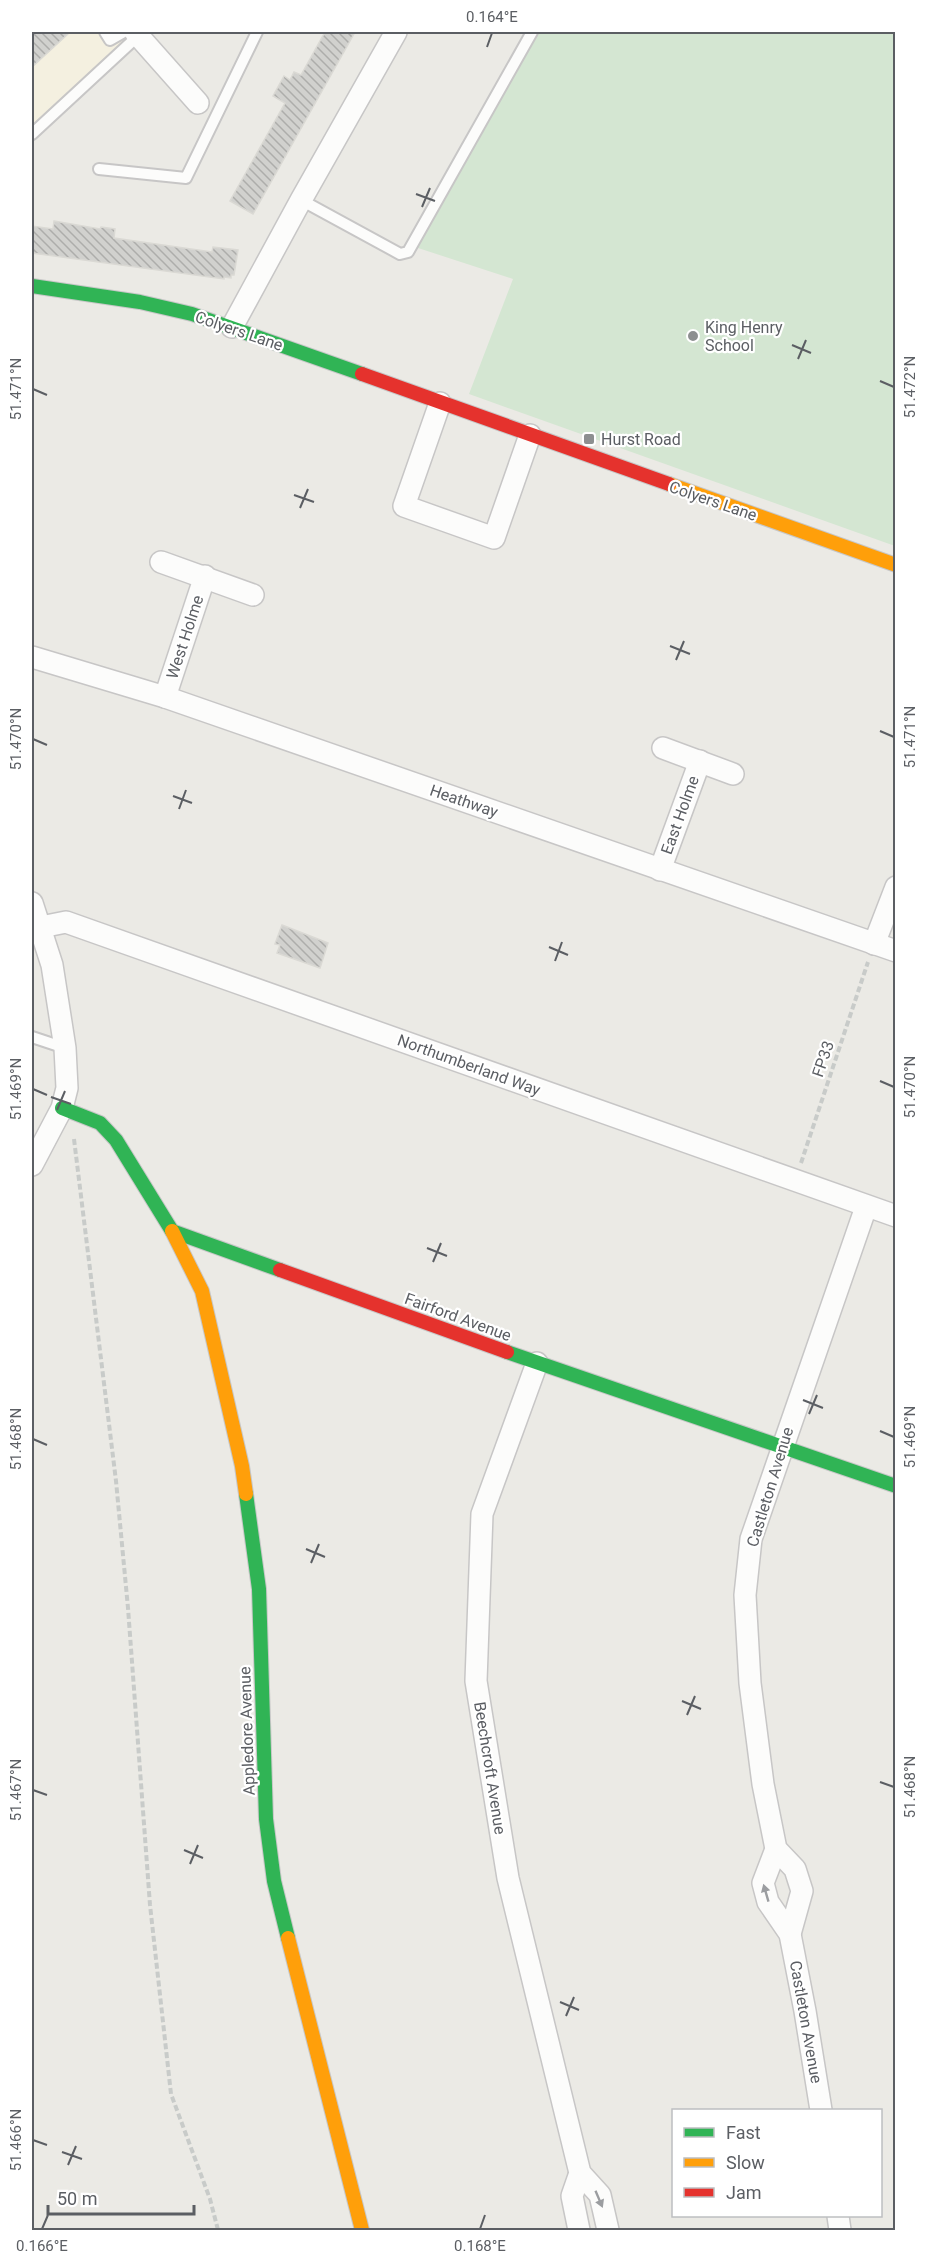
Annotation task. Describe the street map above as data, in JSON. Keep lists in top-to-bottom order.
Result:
{
  "streets": {
    "street": [
      "Colyers Lane",
      "West Holme",
      "Heathway",
      "East Holme",
      "Northumberland Way",
      "Fairford Avenue",
      "Castleton Avenue",
      "Appledore Avenue",
      "Beechcroft Avenue"
    ],
    "path": ["FP33"]
  },
  "crossings": [
    ["West Holme", "Heathway"],
    ["Heathway", "East Holme"],
    ["Heathway", "FP33"],
    ["FP33", "Northumberland Way"],
    ["Northumberland Way", "Castleton Avenue"],
    ["Fairford Avenue", "Castleton Avenue"],
    ["Fairford Avenue", "Appledore Avenue"],
    ["Fairford Avenue", "Beechcroft Avenue"]
  ],
  "places": {
    "other": ["King Henry School"],
    "transit": ["Hurst Road"]
  },
  "legend": ["Fast", "Slow", "Jam"],
  "scale_bar": "50 m",
  "coordinates": [
    "0.164°E",
    "51.472°N",
    "51.471°N",
    "51.470°N",
    "51.469°N",
    "51.468°N",
    "51.467°N",
    "51.466°N",
    "0.166°E",
    "0.168°E"
  ]
}
